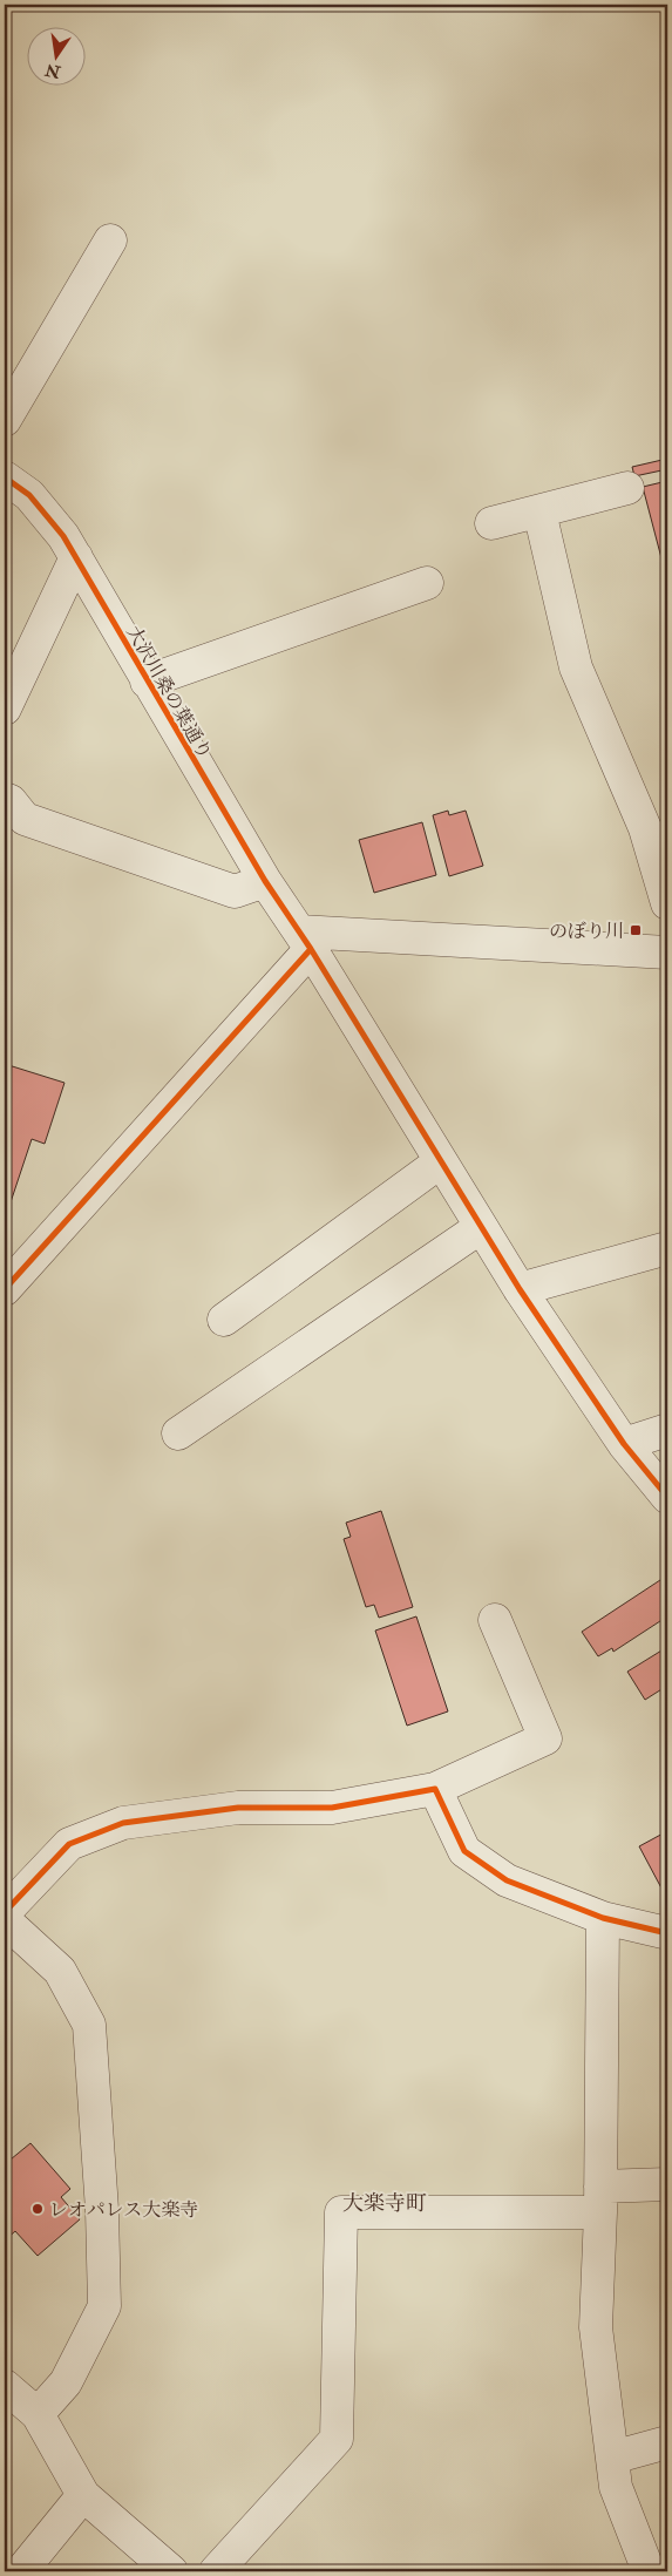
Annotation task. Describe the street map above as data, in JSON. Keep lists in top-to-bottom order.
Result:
{
  "streets": {
    "street": ["大沢川桑の葉通り"]
  },
  "districts": ["大楽寺町"],
  "places": {
    "transit": ["のぼり川"],
    "other": ["レオパレス大楽寺"]
  },
  "north": "bottom"
}
